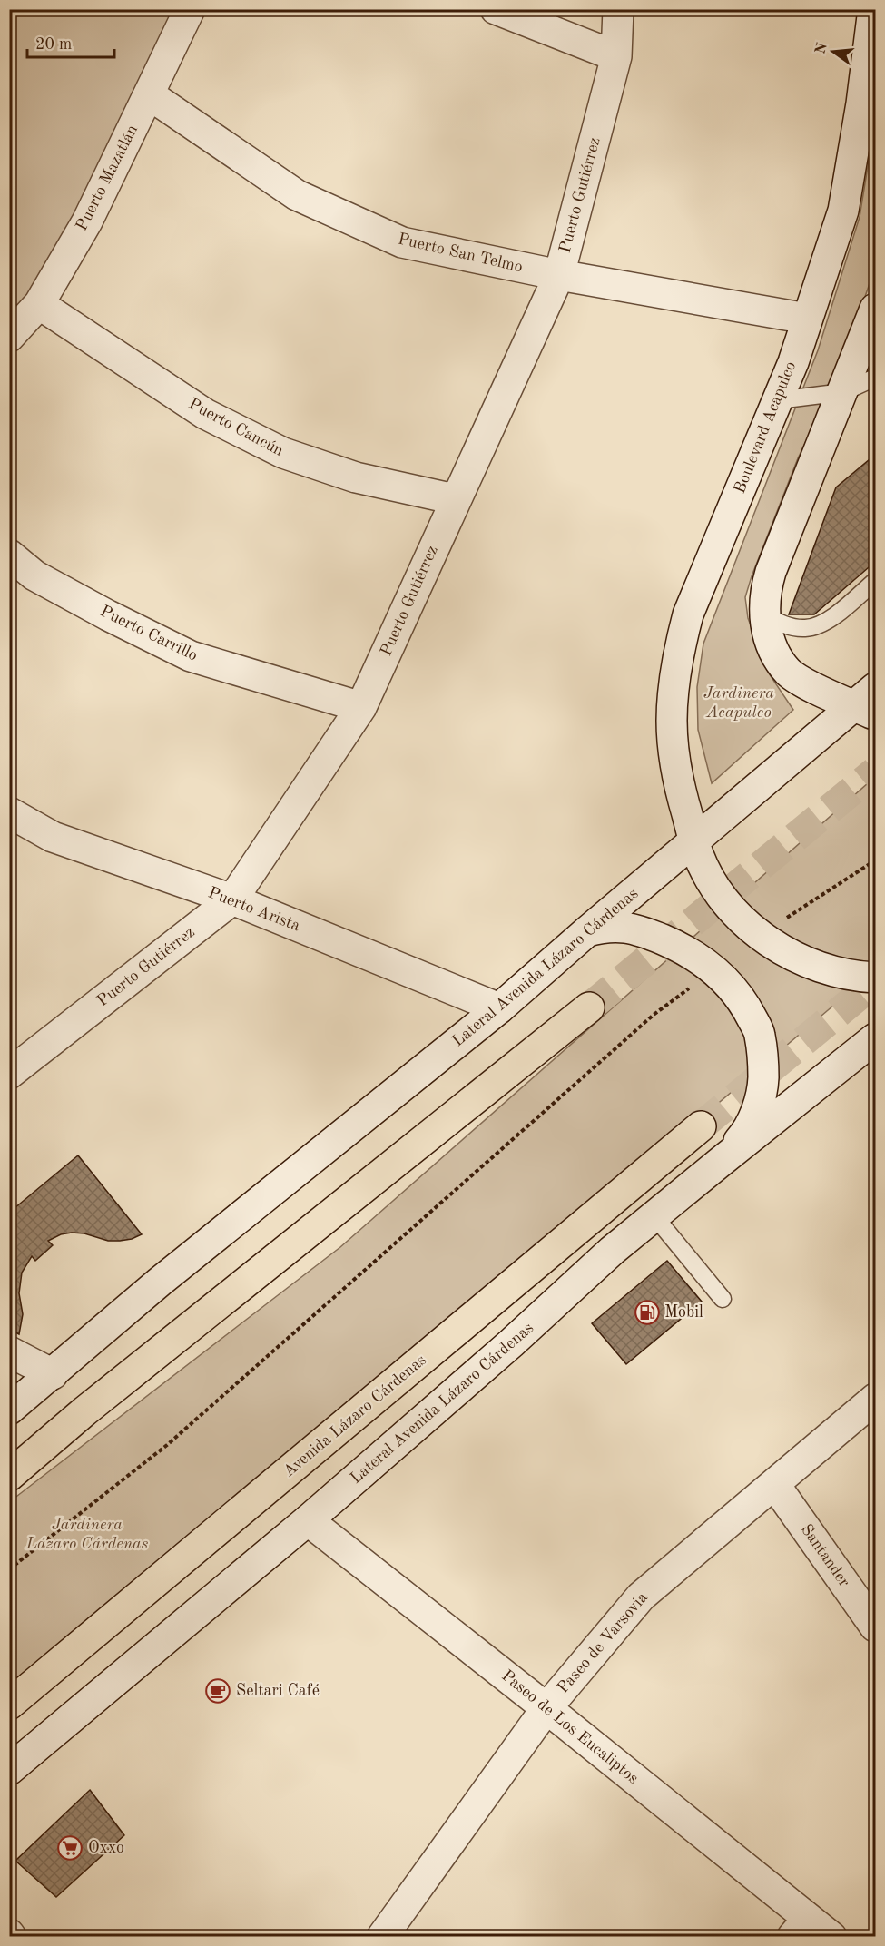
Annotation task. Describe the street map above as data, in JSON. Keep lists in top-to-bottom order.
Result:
{
  "streets": {
    "highway": ["Avenida Lázaro Cárdenas"],
    "street": [
      "Puerto Mazatlán",
      "Puerto Gutiérrez",
      "Puerto San Telmo",
      "Puerto Cancún",
      "Boulevard Acapulco",
      "Puerto Carrillo",
      "Puerto Arista",
      "Lateral Avenida Lázaro Cárdenas",
      "Santander",
      "Paseo de Varsovia",
      "Paseo de Los Eucaliptos"
    ]
  },
  "crossings": [
    ["Puerto Mazatlán", "Puerto San Telmo"],
    ["Puerto Mazatlán", "Puerto Cancún"],
    ["Puerto Gutiérrez", "Puerto San Telmo"],
    ["Puerto Gutiérrez", "Puerto Cancún"],
    ["Puerto Gutiérrez", "Puerto Carrillo"],
    ["Puerto Gutiérrez", "Puerto Arista"],
    ["Puerto San Telmo", "Boulevard Acapulco"],
    ["Boulevard Acapulco", "Lateral Avenida Lázaro Cárdenas"],
    ["Puerto Arista", "Lateral Avenida Lázaro Cárdenas"],
    ["Lateral Avenida Lázaro Cárdenas", "Paseo de Los Eucaliptos"],
    ["Santander", "Paseo de Varsovia"],
    ["Paseo de Varsovia", "Paseo de Los Eucaliptos"]
  ],
  "parks": ["Jardinera Acapulco", "Jardinera Lázaro Cárdenas"],
  "places": {
    "fuel station": ["Mobil"],
    "cafe": ["Seltari Café"],
    "supermarket": ["Oxxo"]
  },
  "scale_bar": "20 m",
  "north": "left"
}
